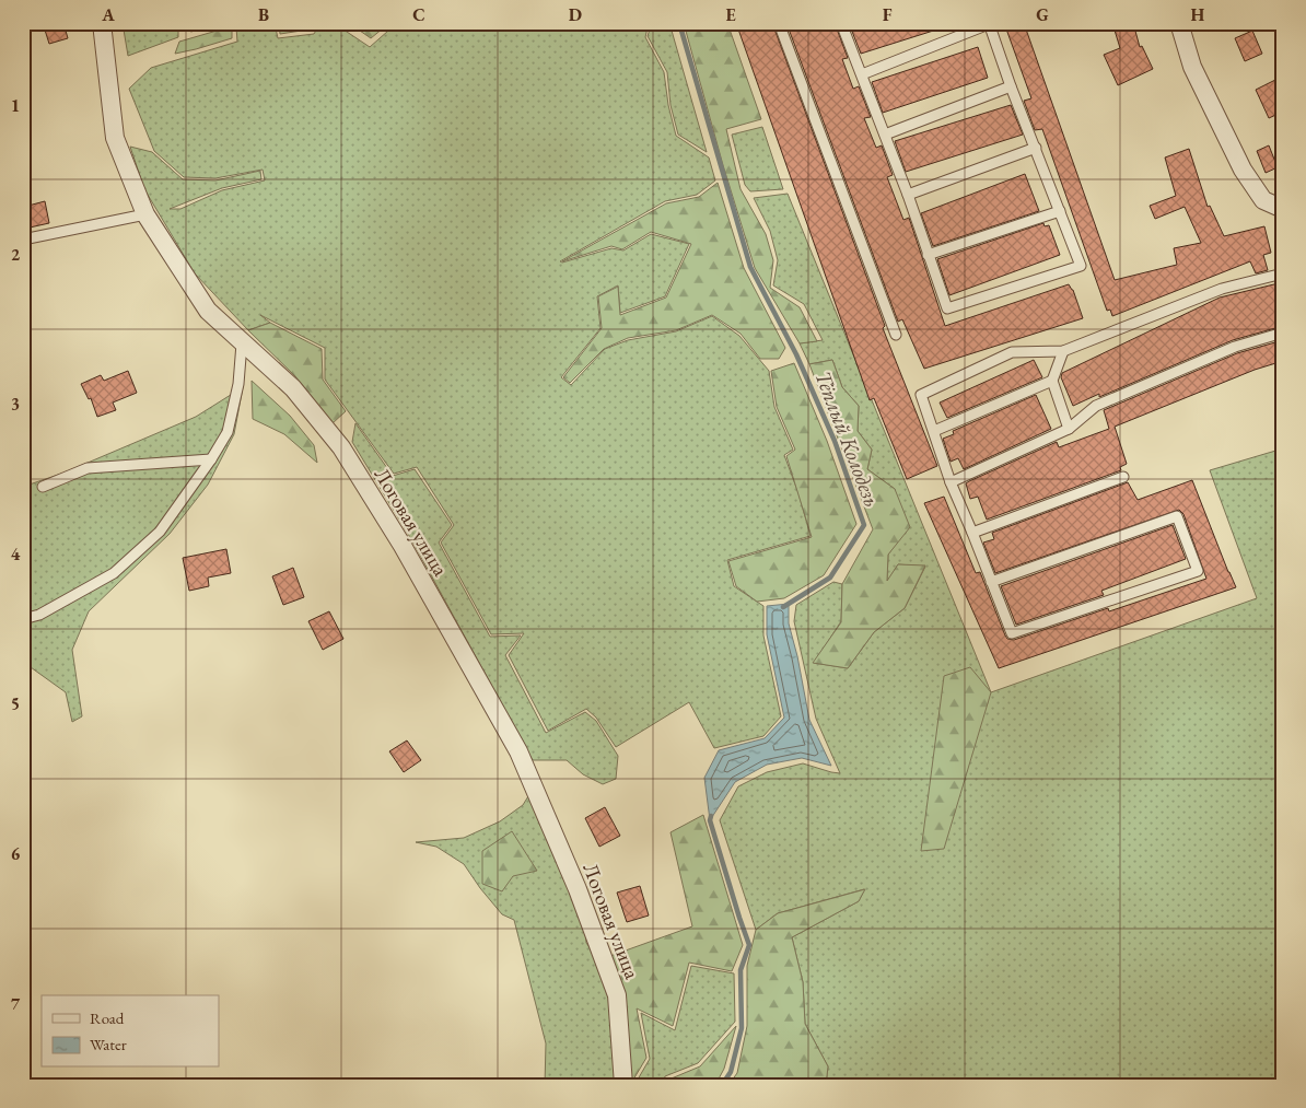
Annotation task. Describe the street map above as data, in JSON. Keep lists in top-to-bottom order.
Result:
{
  "streets": {
    "street": ["Логовая улица"]
  },
  "water": ["Тёплый Колодезь"],
  "legend": ["Road", "Water"],
  "grid": {
    "columns": [
      "A",
      "B",
      "C",
      "D",
      "E",
      "F",
      "G",
      "H"
    ],
    "rows": [
      "1",
      "2",
      "3",
      "4",
      "5",
      "6",
      "7"
    ]
  }
}
